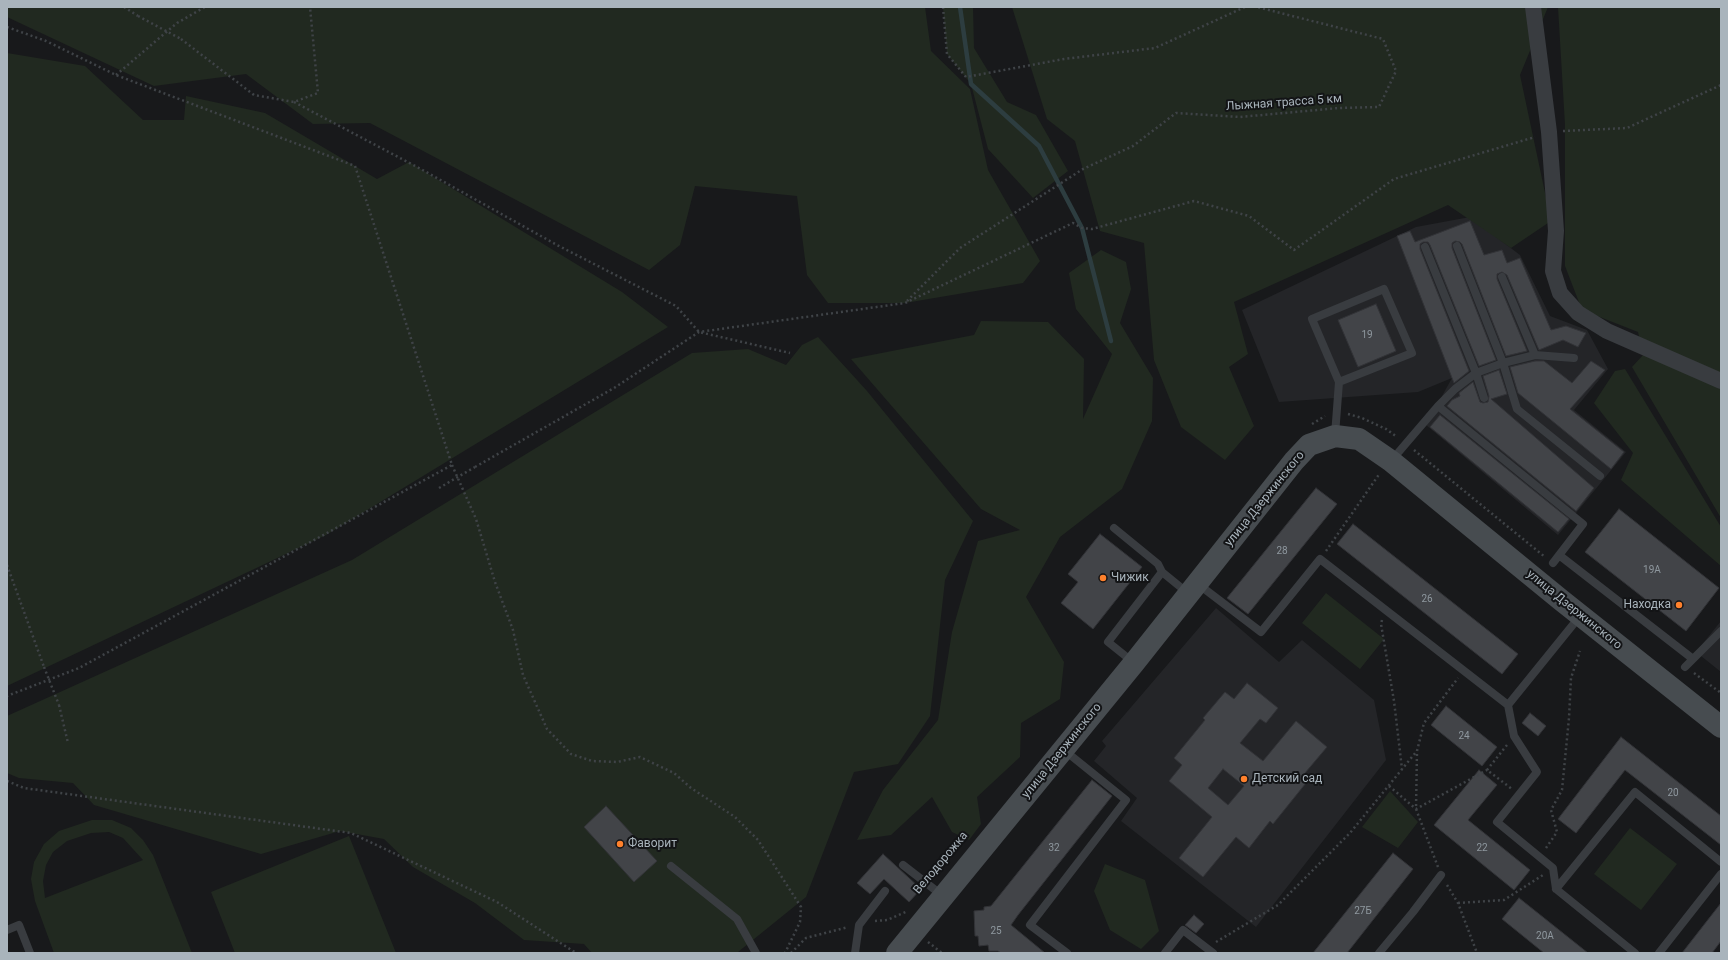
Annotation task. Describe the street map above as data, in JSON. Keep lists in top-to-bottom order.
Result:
{
  "streets": {
    "main road": ["улица Дзержинского"],
    "path": ["Лыжная трасса 5 км", "Велодорожка"]
  },
  "places": [
    "Чижик",
    "Находка",
    "Детский сад",
    "Фаворит"
  ],
  "house_numbers": [
    "19",
    "28",
    "19А",
    "26",
    "24",
    "20",
    "32",
    "22",
    "27Б",
    "25",
    "20А"
  ]
}
